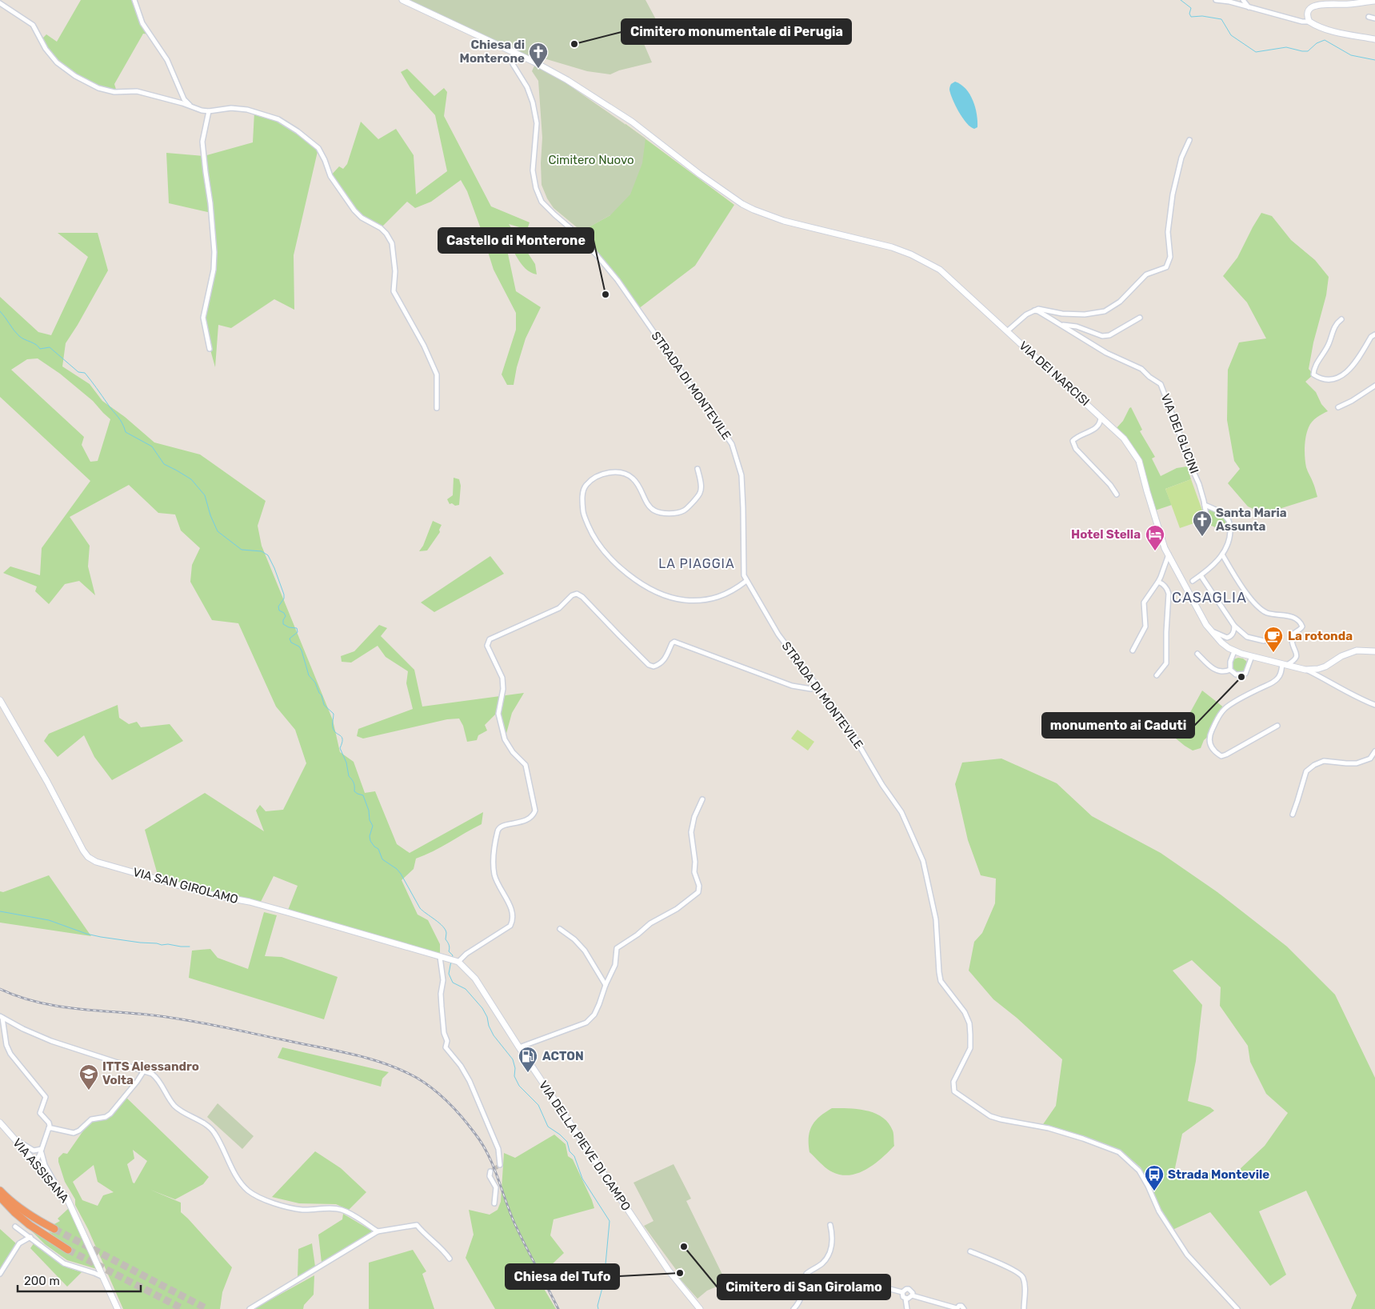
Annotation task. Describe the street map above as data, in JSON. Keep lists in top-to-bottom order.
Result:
{
  "streets": {
    "street": [
      "VIA DEI NARCISI",
      "STRADA DI MONTEVILE",
      "VIA DEI GLICINI",
      "VIA SAN GIROLAMO",
      "VIA DELLA PIEVE DI CAMPO",
      "VIA ASSISANA"
    ]
  },
  "crossings": [
    ["VIA DEI NARCISI", "STRADA DI MONTEVILE"],
    ["VIA SAN GIROLAMO", "VIA DELLA PIEVE DI CAMPO"]
  ],
  "districts": ["LA PIAGGIA", "CASAGLIA"],
  "parks": ["Cimitero Nuovo"],
  "places": {
    "other": [
      "Cimitero monumentale di Perugia",
      "Castello di Monterone",
      "monumento ai Caduti",
      "Cimitero di San Girolamo",
      "Chiesa del Tufo"
    ],
    "church": ["Chiesa di Monterone", "Santa Maria Assunta"],
    "hotel": ["Hotel Stella"],
    "cafe": ["La rotonda"],
    "fuel station": ["ACTON"],
    "school or university": ["ITTS Alessandro Volta"],
    "bus stop": ["Strada Montevile"]
  },
  "scale_bar": "200 m"
}
